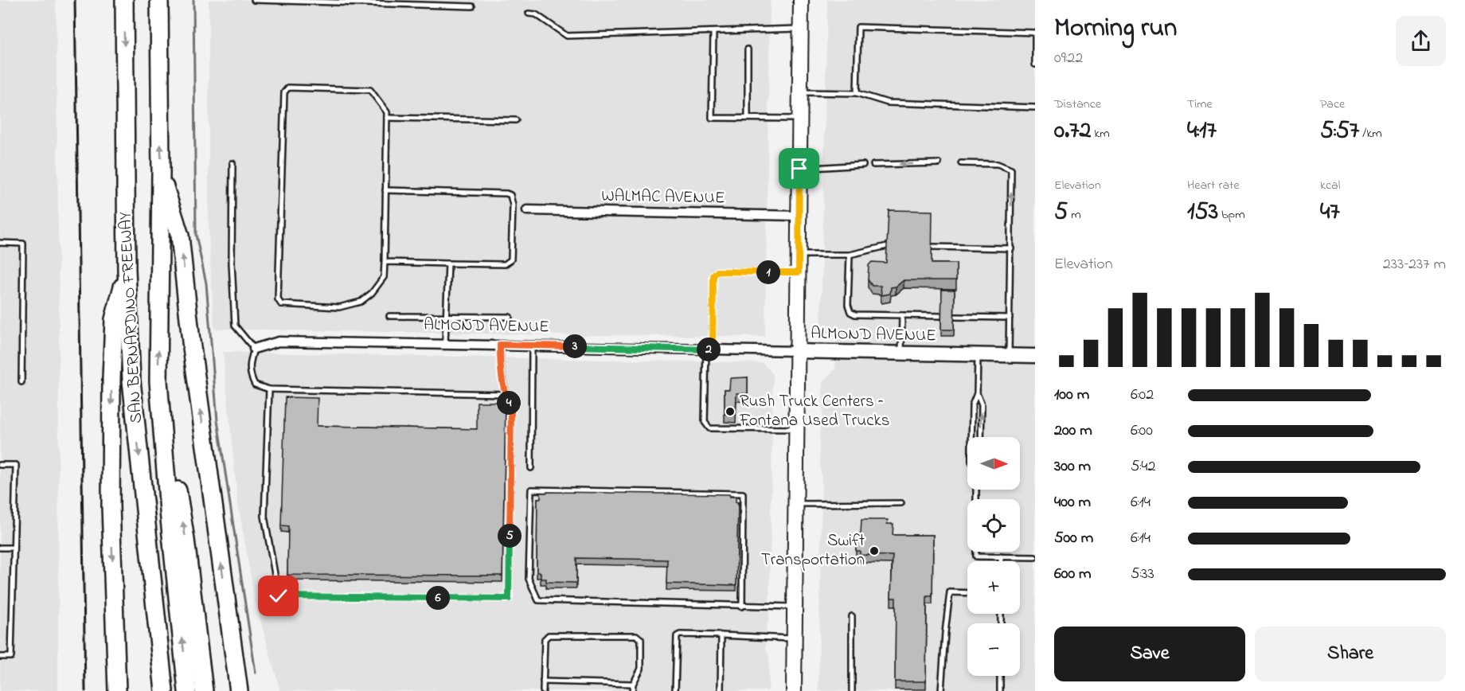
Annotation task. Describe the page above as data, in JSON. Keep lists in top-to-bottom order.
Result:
{
  "streets": {
    "highway": ["SAN BERNARDINO FREEWAY"],
    "street": ["WALMAC AVENUE", "ALMOND AVENUE"]
  },
  "places": ["Rush Truck Centers – Fontana Used Trucks", "Swift Transportation"],
  "north": "right",
  "page": {
    "heading": ["Morning run", "09:22"],
    "stats": [
      ["Distance", "0.72 km"],
      ["Time", "4:17"],
      ["Pace", "5:57 /km"],
      ["Elevation", "5 m"],
      ["Heart rate", "153 bpm"],
      ["kcal", "47"]
    ],
    "chart": ["Elevation", "233–237 m"],
    "pins": [
      "1",
      "3",
      "2",
      "4",
      "5",
      "6"
    ],
    "list": [
      {
        "name": "100 m",
        "note": "6:02"
      },
      {
        "name": "200 m",
        "note": "6:00"
      },
      {
        "name": "300 m",
        "note": "5:42"
      },
      {
        "name": "400 m",
        "note": "6:14"
      },
      {
        "name": "500 m",
        "note": "6:14"
      },
      {
        "name": "600 m",
        "note": "5:33"
      }
    ],
    "map_buttons": ["+", "−"],
    "buttons": ["Save", "Share"]
  }
}
